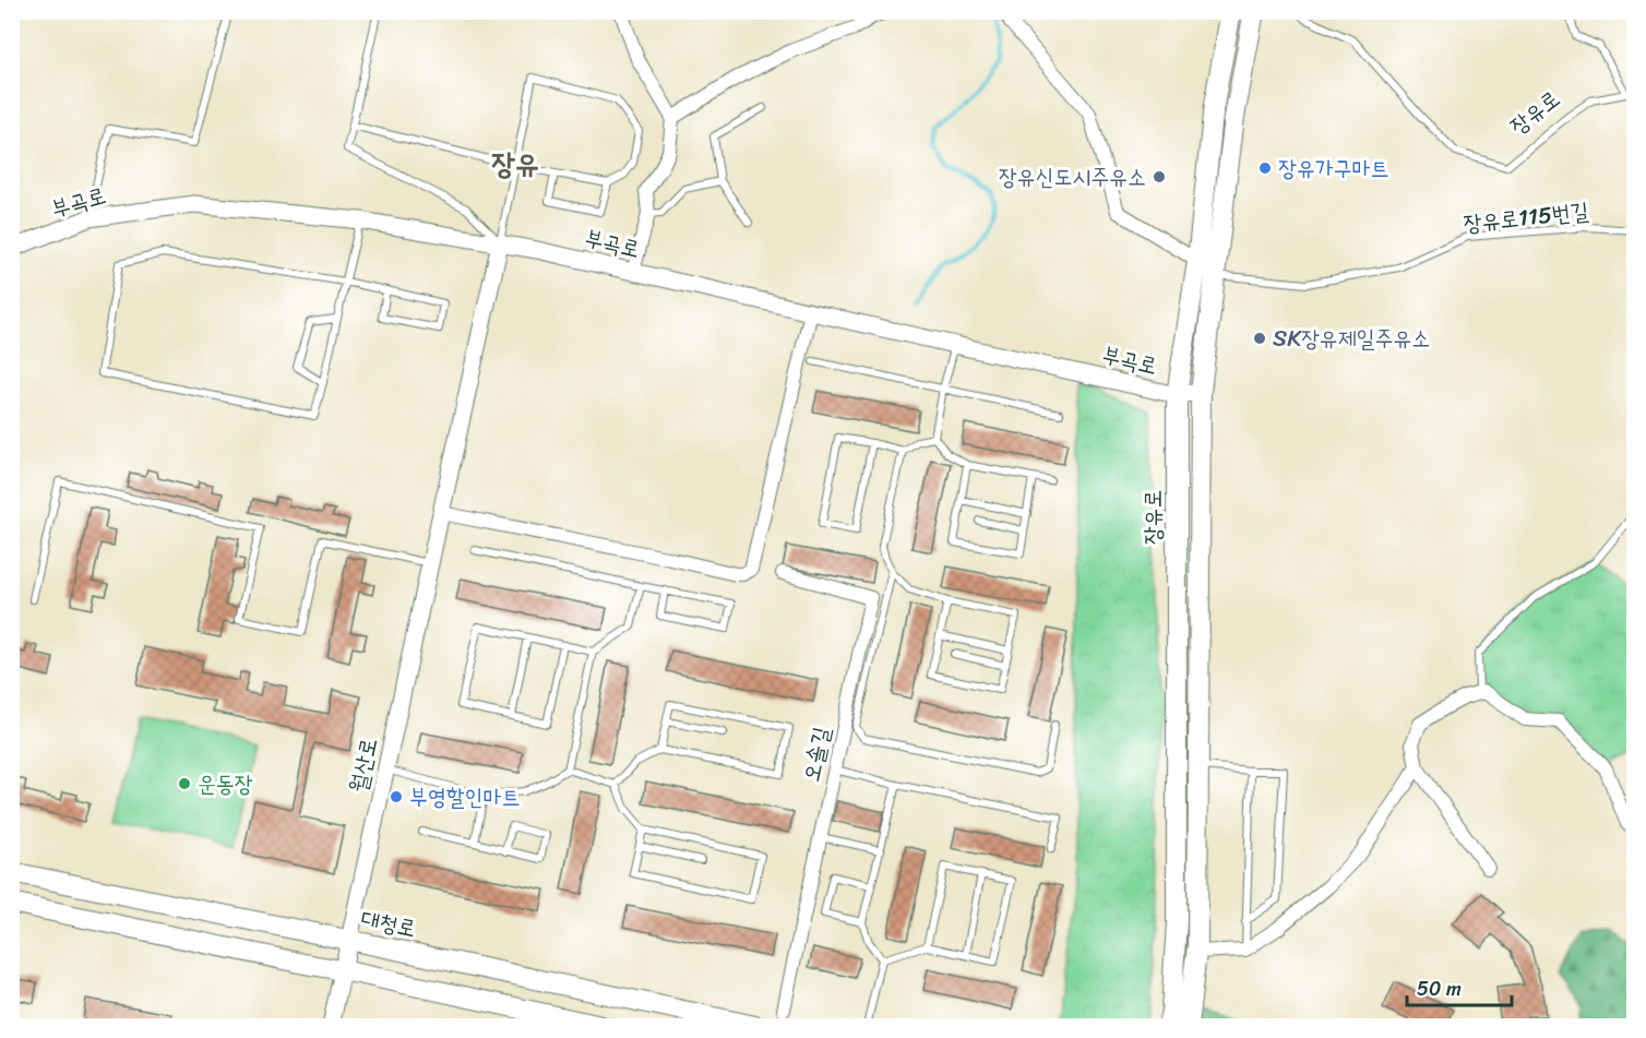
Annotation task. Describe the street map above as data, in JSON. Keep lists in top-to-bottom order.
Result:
{
  "streets": {
    "main road": ["장유로", "대청로"],
    "street": ["부곡로", "오솔길", "월산로"],
    "lane": ["장유로115번길"]
  },
  "crossings": [
    ["장유로", "부곡로"],
    ["장유로", "장유로115번길"],
    ["부곡로", "월산로"],
    ["월산로", "대청로"]
  ],
  "districts": ["장유"],
  "places": [
    "장유가구마트",
    "장유신도시주유소",
    "SK장유제일주유소",
    "운동장",
    "부영할인마트"
  ],
  "scale_bar": "50 m"
}
